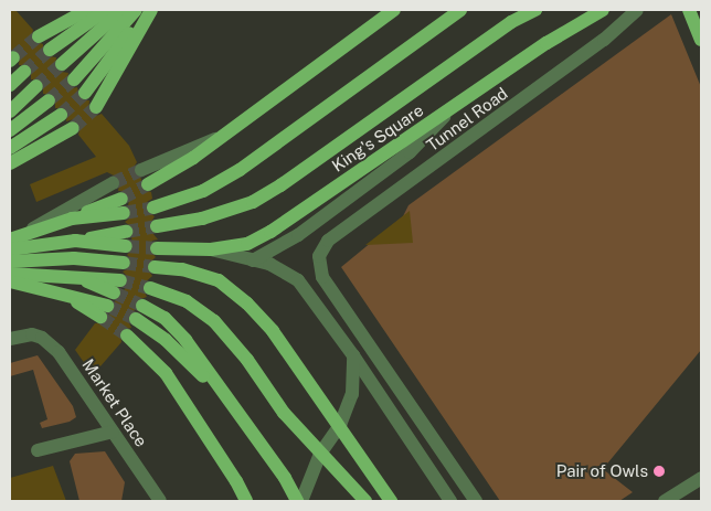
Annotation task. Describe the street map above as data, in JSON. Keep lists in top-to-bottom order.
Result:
{
  "streets": {
    "main road": ["King's Square"],
    "street": ["Tunnel Road", "Market Place"]
  },
  "places": ["Pair of Owls"]
}
